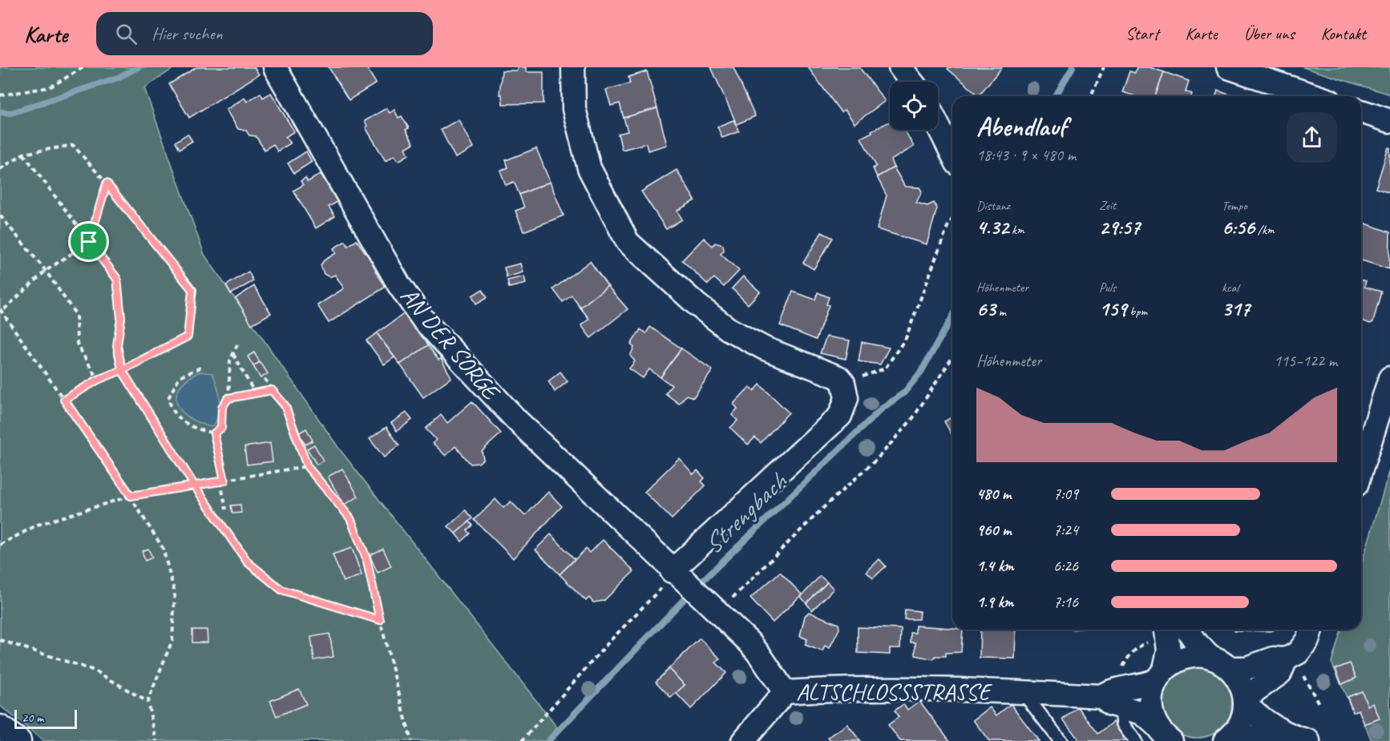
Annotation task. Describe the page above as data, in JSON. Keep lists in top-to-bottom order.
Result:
{
  "streets": {
    "street": ["AN DER SORGE", "ALTSCHLOSSSTRASSE"]
  },
  "crossings": [
    ["AN DER SORGE", "ALTSCHLOSSSTRASSE"]
  ],
  "water": ["Strengbach"],
  "scale_bar": "20 m",
  "page": {
    "header": "Karte",
    "search": "Hier suchen",
    "nav": [
      "Start",
      "Karte",
      "Über uns",
      "Kontakt"
    ],
    "heading": ["Abendlauf", "18:43 · 9 × 480 m"],
    "stats": [
      ["Distanz", "4.32 km"],
      ["Zeit", "29:57"],
      ["Tempo", "6:56 /km"],
      ["Höhenmeter", "63 m"],
      ["Puls", "159 bpm"],
      ["kcal", "317"]
    ],
    "chart": ["Höhenmeter", "115–122 m"],
    "list": [
      {
        "name": "480 m",
        "note": "7:09"
      },
      {
        "name": "960 m",
        "note": "7:24"
      },
      {
        "name": "1.4 km",
        "note": "6:26"
      },
      {
        "name": "1.9 km",
        "note": "7:16"
      }
    ],
    "scale": "20 m"
  }
}
